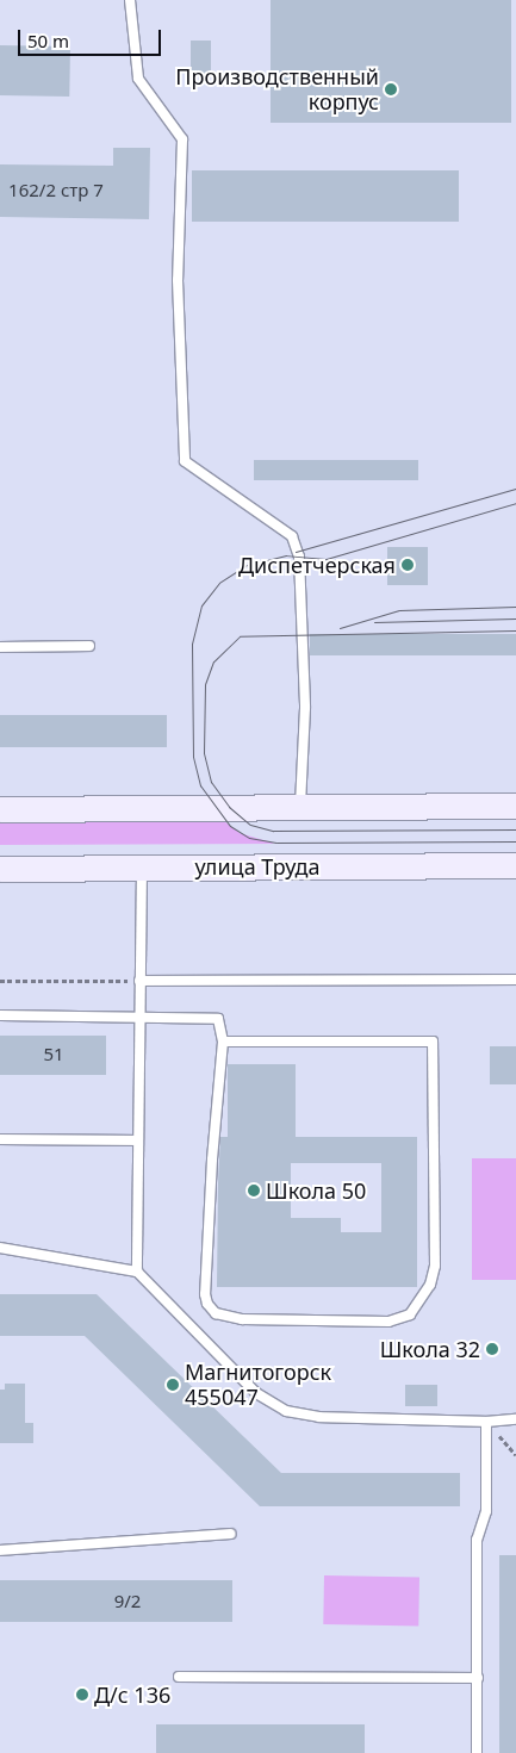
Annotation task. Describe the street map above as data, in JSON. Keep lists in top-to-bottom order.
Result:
{
  "streets": {
    "main road": ["улица Труда"]
  },
  "places": [
    "Производственный корпус",
    "Диспетчерская",
    "Школа 50",
    "Школа 32",
    "Магнитогорск 455047",
    "Д/с 136"
  ],
  "house_numbers": ["162/2 стр 7", "51", "9/2"],
  "scale_bar": "50 m"
}
